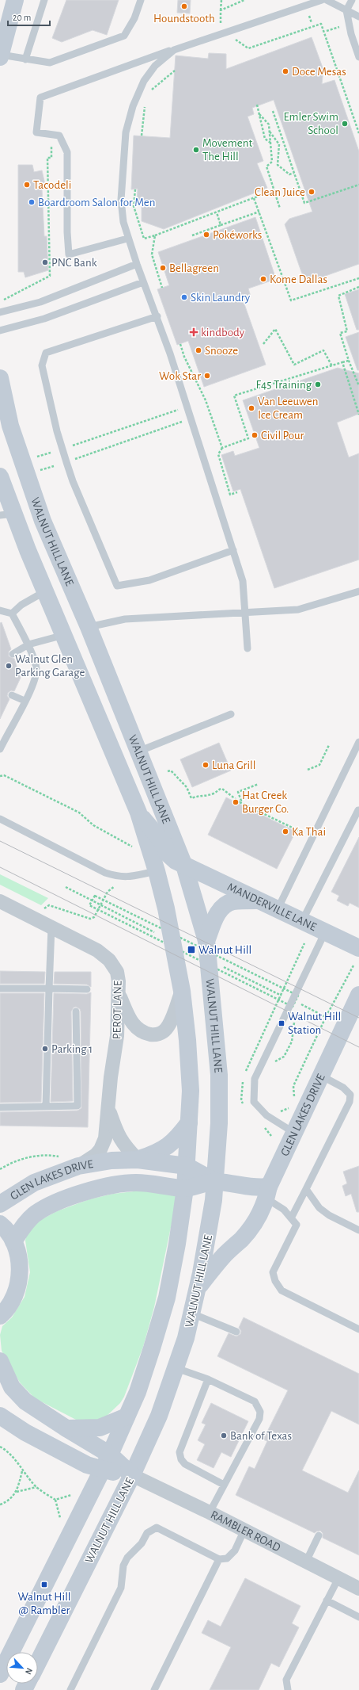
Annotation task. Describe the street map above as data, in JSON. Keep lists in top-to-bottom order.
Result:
{
  "streets": {
    "main road": [
      "WALNUT HILL LANE",
      "MANDERVILLE LANE",
      "GLEN LAKES DRIVE",
      "RAMBLER ROAD"
    ],
    "street": ["PEROT LANE"]
  },
  "crossings": [
    ["WALNUT HILL LANE", "MANDERVILLE LANE"],
    ["WALNUT HILL LANE", "GLEN LAKES DRIVE"],
    ["WALNUT HILL LANE", "RAMBLER ROAD"],
    ["PEROT LANE", "GLEN LAKES DRIVE"]
  ],
  "places": {
    "other": [
      "Houndstooth",
      "Doce Mesas",
      "Emler Swim School",
      "Movement The Hill",
      "Tacodeli",
      "Clean Juice",
      "Boardroom Salon for Men",
      "Pokéworks",
      "PNC Bank",
      "Bellagreen",
      "Kome Dallas",
      "Skin Laundry",
      "Snooze",
      "Wok Star",
      "F45 Training",
      "Van Leeuwen Ice Cream",
      "Civil Pour",
      "Walnut Glen Parking Garage",
      "Luna Grill",
      "Hat Creek Burger Co.",
      "Ka Thai",
      "Parking 1",
      "Bank of Texas"
    ],
    "health": ["kindbody"],
    "transit": ["Walnut Hill", "Walnut Hill Station", "Walnut Hill @ Rambler"]
  },
  "scale_bar": "20 m",
  "north": "bottom right"
}
